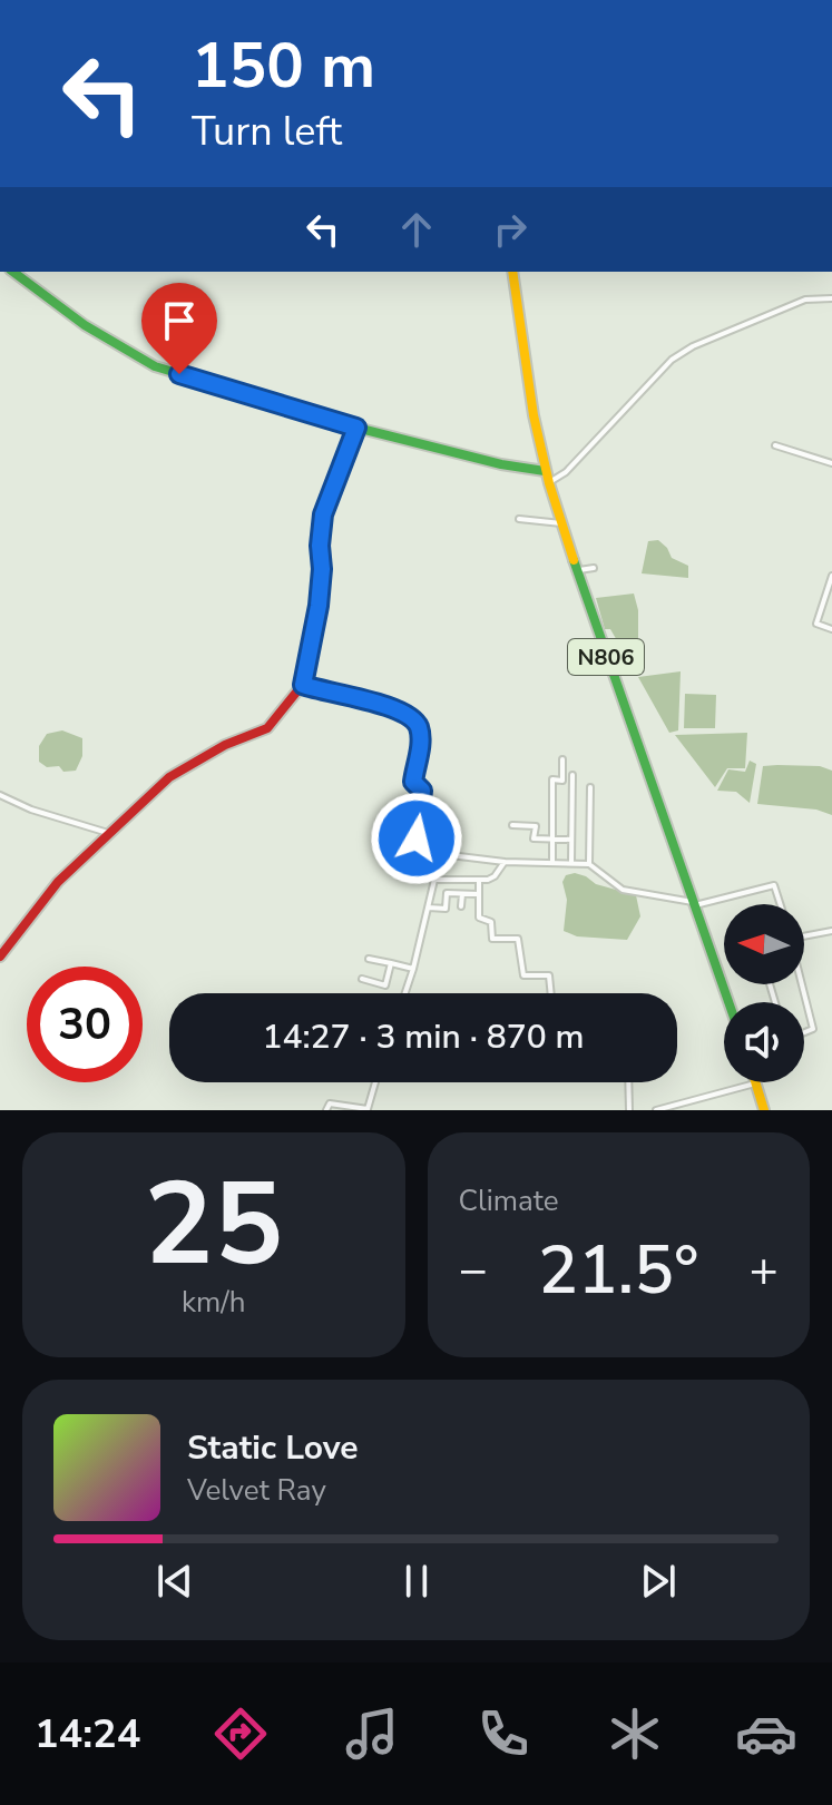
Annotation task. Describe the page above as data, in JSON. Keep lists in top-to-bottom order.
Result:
{
  "streets": {
    "main road": ["N806"]
  },
  "north": "left",
  "page": {
    "turn": ["150 m", "Turn left"],
    "limit": "30",
    "trip": "14:27 · 3 min · 870 m",
    "tile": [
      ["25", "km/h"],
      "Climate"
    ],
    "heat": ["−", "21.5°", "+"],
    "song": ["Static Love", "Velvet Ray"],
    "tabs": "14:24"
  }
}
